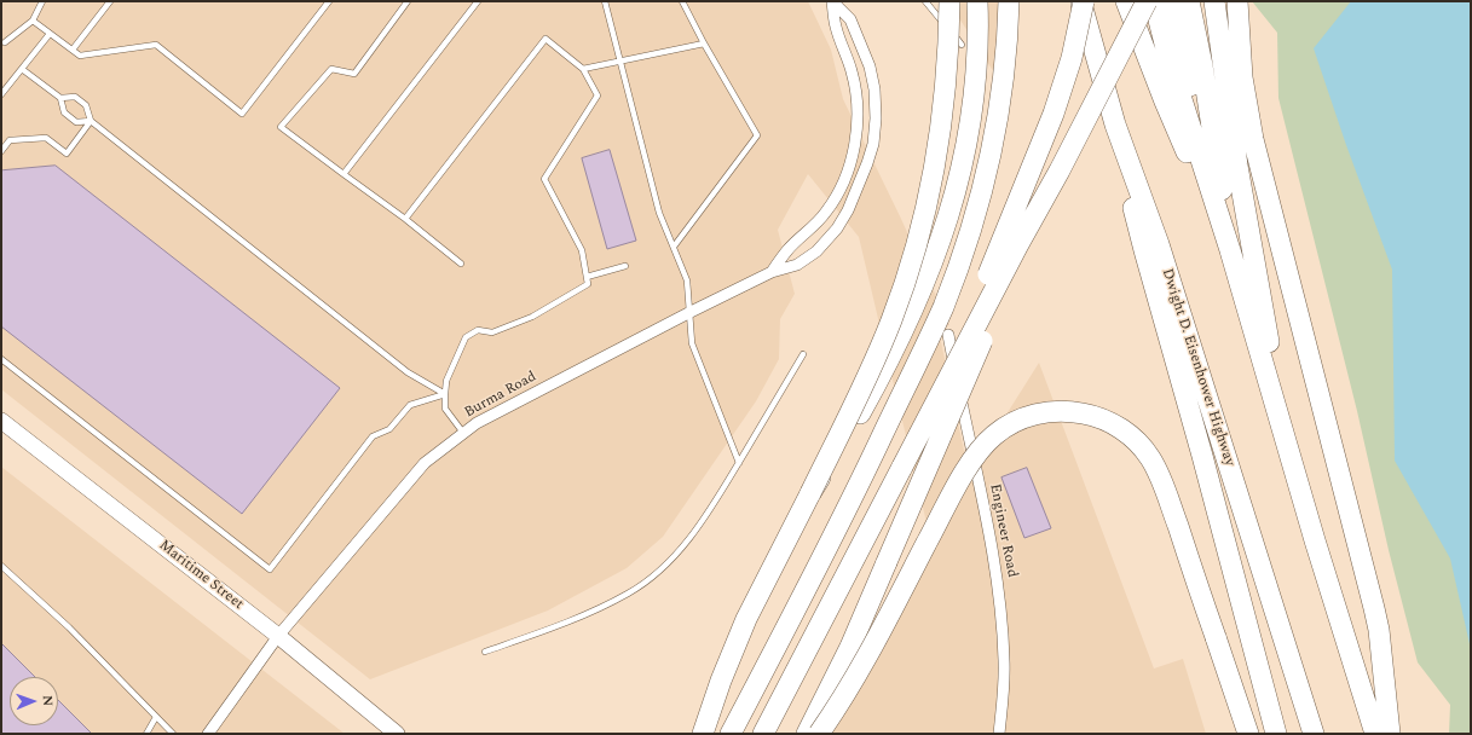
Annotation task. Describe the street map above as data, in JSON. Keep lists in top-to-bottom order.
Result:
{
  "streets": {
    "highway": ["Dwight D. Eisenhower Highway"],
    "main road": ["Maritime Street"],
    "street": ["Burma Road", "Engineer Road"]
  },
  "crossings": [
    ["Burma Road", "Maritime Street"]
  ],
  "north": "right"
}
